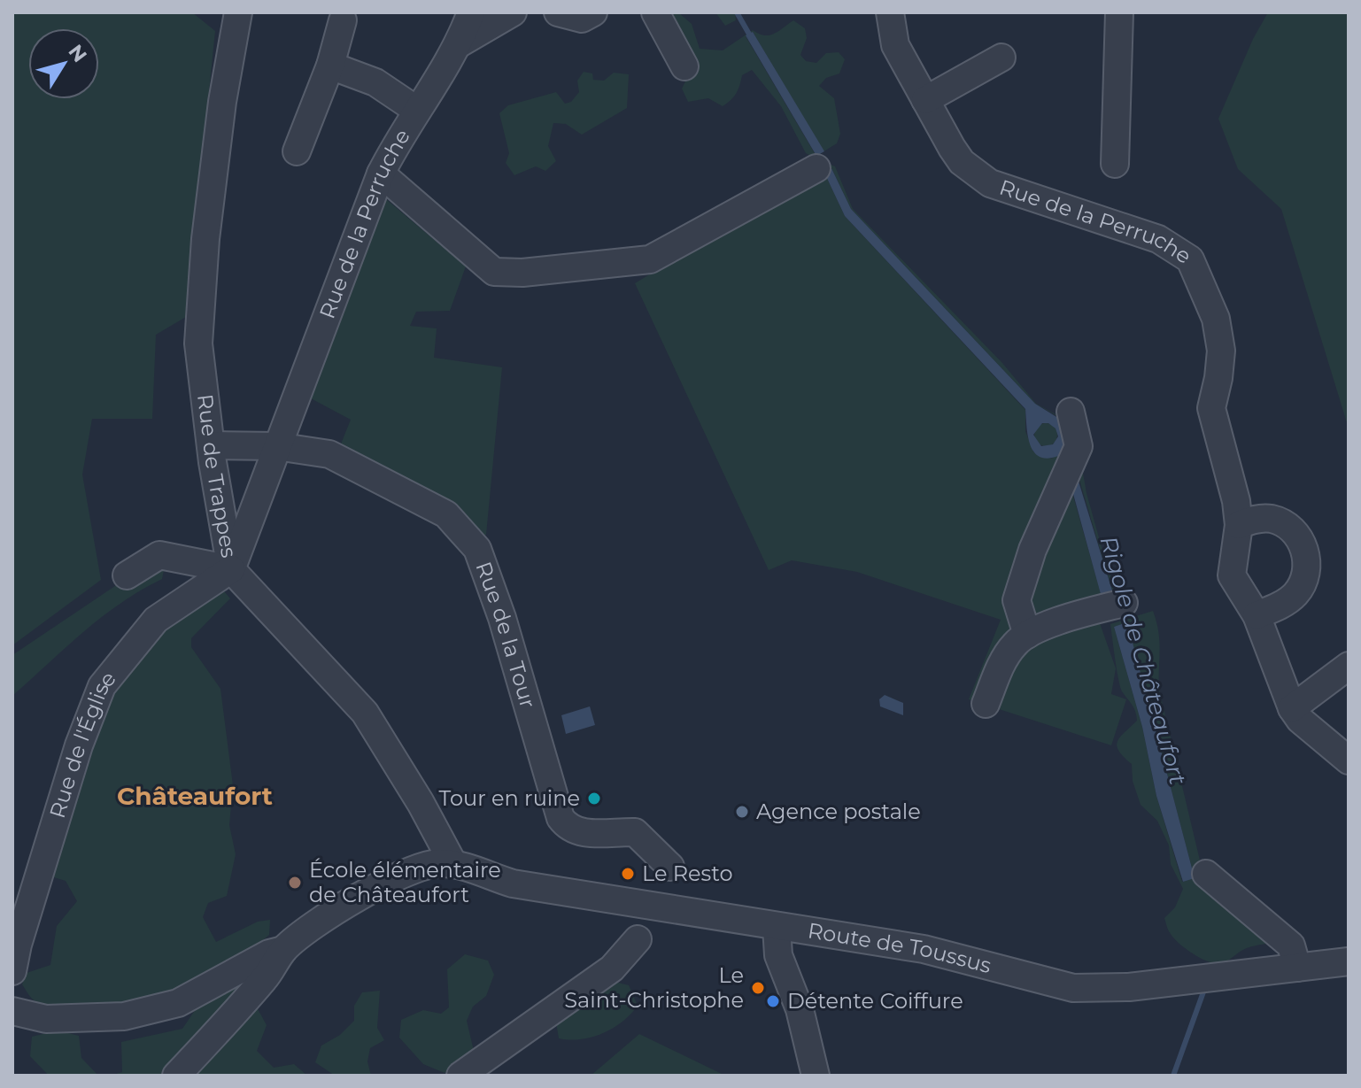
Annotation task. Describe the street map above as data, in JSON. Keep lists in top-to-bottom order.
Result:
{
  "streets": {
    "street": [
      "Rue de la Perruche",
      "Rue de Trappes",
      "Rue de la Tour",
      "Rue de l'Église",
      "Route de Toussus"
    ]
  },
  "crossings": [
    ["Rue de la Perruche", "Rue de la Tour"],
    ["Rue de Trappes", "Rue de la Tour"],
    ["Rue de Trappes", "Rue de l'Église"],
    ["Rue de Trappes", "Route de Toussus"]
  ],
  "districts": ["Châteaufort"],
  "water": ["Rigole de Châteaufort"],
  "places": [
    "Tour en ruine",
    "Agence postale",
    "Le Resto",
    "École élémentaire de Châteaufort",
    "Le Saint-Christophe",
    "Détente Coiffure"
  ],
  "north": "top right"
}
